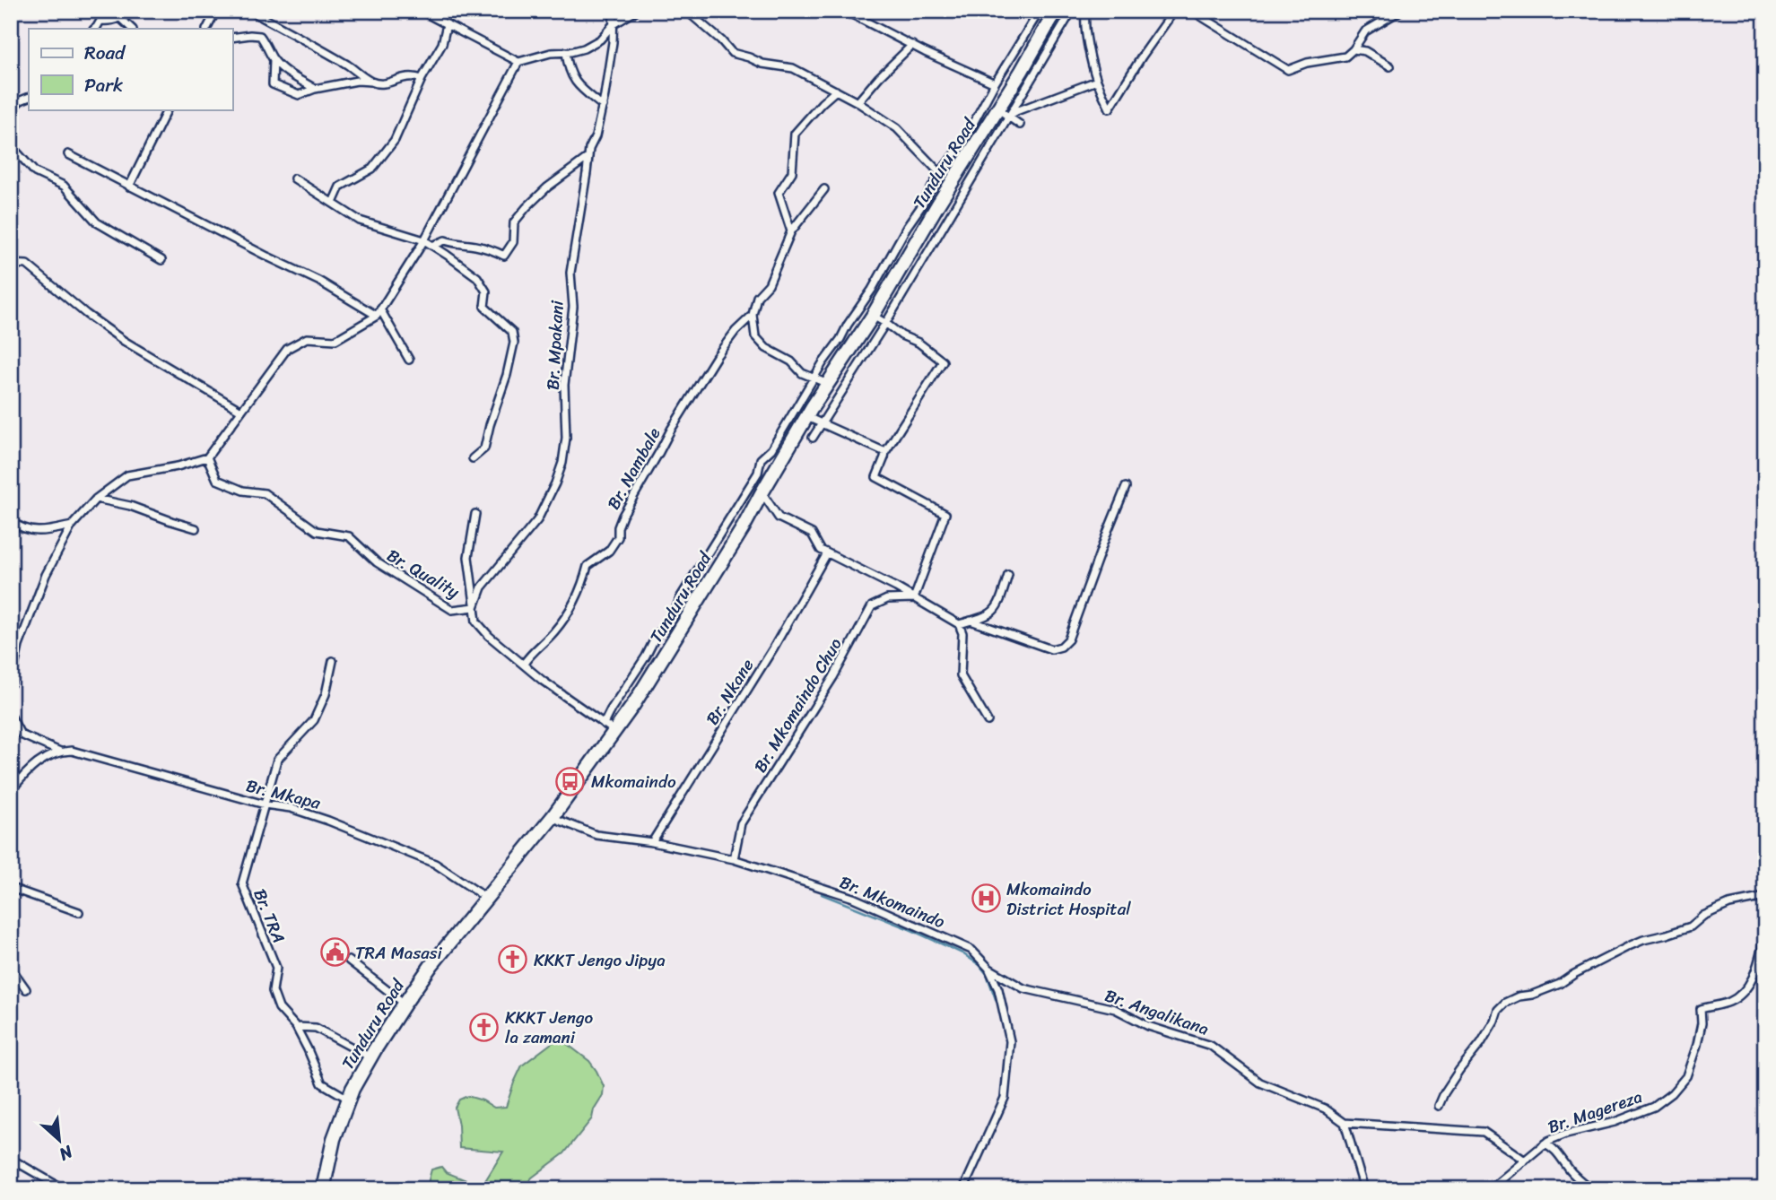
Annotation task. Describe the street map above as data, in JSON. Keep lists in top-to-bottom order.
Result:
{
  "streets": {
    "highway": ["Tunduru Road"],
    "street": [
      "Br. Mpakani",
      "Br. Nambale",
      "Br. Quality",
      "Br. Nkane",
      "Br. Mkomaindo Chuo",
      "Br. Mkapa",
      "Br. Mkomaindo",
      "Br. TRA",
      "Br. Angalikana",
      "Br. Magereza"
    ]
  },
  "crossings": [
    ["Tunduru Road", "Br. Quality"],
    ["Tunduru Road", "Br. Mkapa"],
    ["Tunduru Road", "Br. Mkomaindo"],
    ["Tunduru Road", "Br. TRA"],
    ["Br. Mpakani", "Br. Quality"],
    ["Br. Nambale", "Br. Quality"],
    ["Br. Nkane", "Br. Mkomaindo"],
    ["Br. Mkomaindo Chuo", "Br. Mkomaindo"],
    ["Br. Mkapa", "Br. TRA"],
    ["Br. Mkomaindo", "Br. Angalikana"]
  ],
  "places": {
    "bus stop": ["Mkomaindo"],
    "hospital": ["Mkomaindo District Hospital"],
    "public building": ["TRA Masasi"],
    "church": ["KKKT Jengo Jipya", "KKKT Jengo la zamani"]
  },
  "legend": ["Road", "Park"],
  "north": "bottom right"
}
